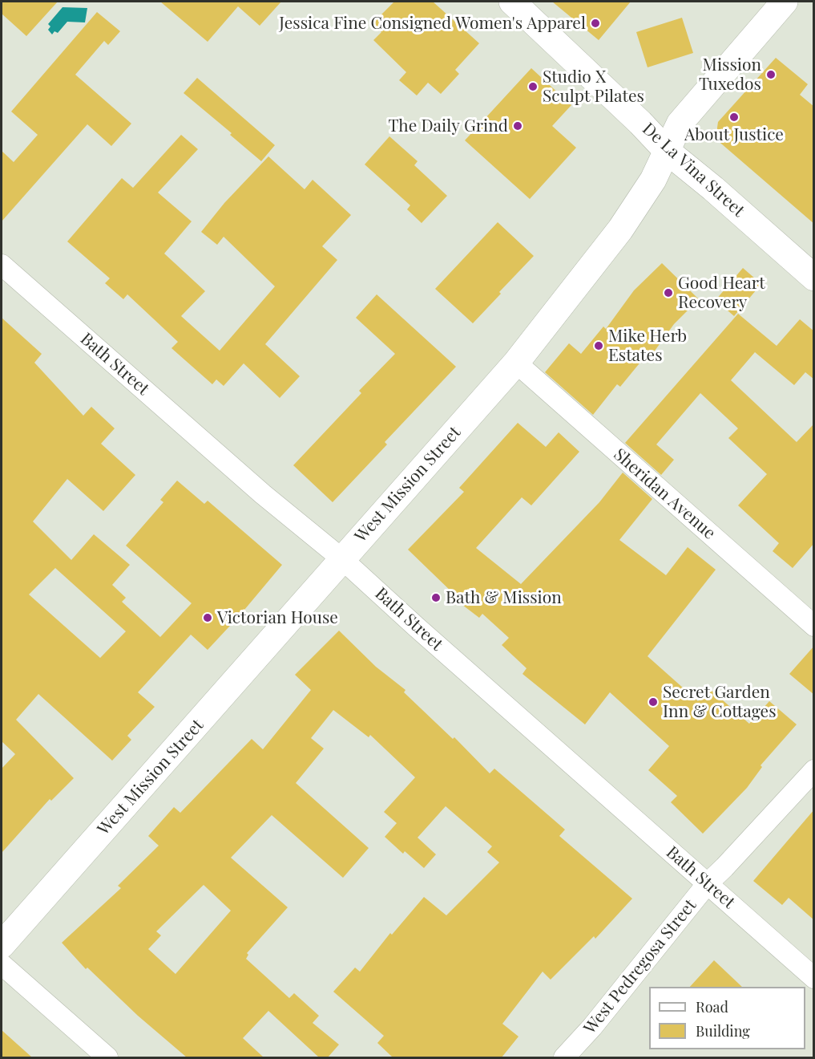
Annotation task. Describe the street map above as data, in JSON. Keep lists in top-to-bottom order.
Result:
{
  "streets": {
    "main road": ["De La Vina Street", "West Mission Street"],
    "street": ["Bath Street", "Sheridan Avenue", "West Pedregosa Street"]
  },
  "crossings": [
    ["De La Vina Street", "West Mission Street"],
    ["Bath Street", "West Mission Street"],
    ["Bath Street", "West Pedregosa Street"],
    ["West Mission Street", "Sheridan Avenue"]
  ],
  "places": [
    "Jessica Fine Consigned Women's Apparel",
    "Mission Tuxedos",
    "Studio X Sculpt Pilates",
    "About Justice",
    "The Daily Grind",
    "Good Heart Recovery",
    "Mike Herb Estates",
    "Bath & Mission",
    "Victorian House",
    "Secret Garden Inn & Cottages"
  ],
  "legend": ["Road", "Building"]
}
